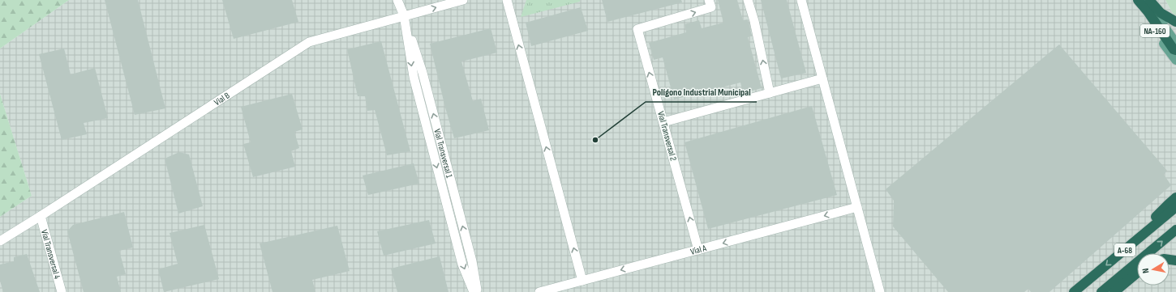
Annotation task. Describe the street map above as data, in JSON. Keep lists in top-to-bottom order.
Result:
{
  "streets": {
    "highway": ["A-68"],
    "main road": ["NA-160"],
    "street": [
      "Vial B",
      "Vial Transversal 2",
      "Vial Transversal 1",
      "Vial A",
      "Vial Transversal 4"
    ]
  },
  "crossings": [
    ["Vial B", "Vial Transversal 1"],
    ["Vial B", "Vial Transversal 4"],
    ["Vial Transversal 2", "Vial A"]
  ],
  "one_way": ["Vial A"],
  "places": ["Polígono Industrial Municipal"],
  "north": "left"
}
